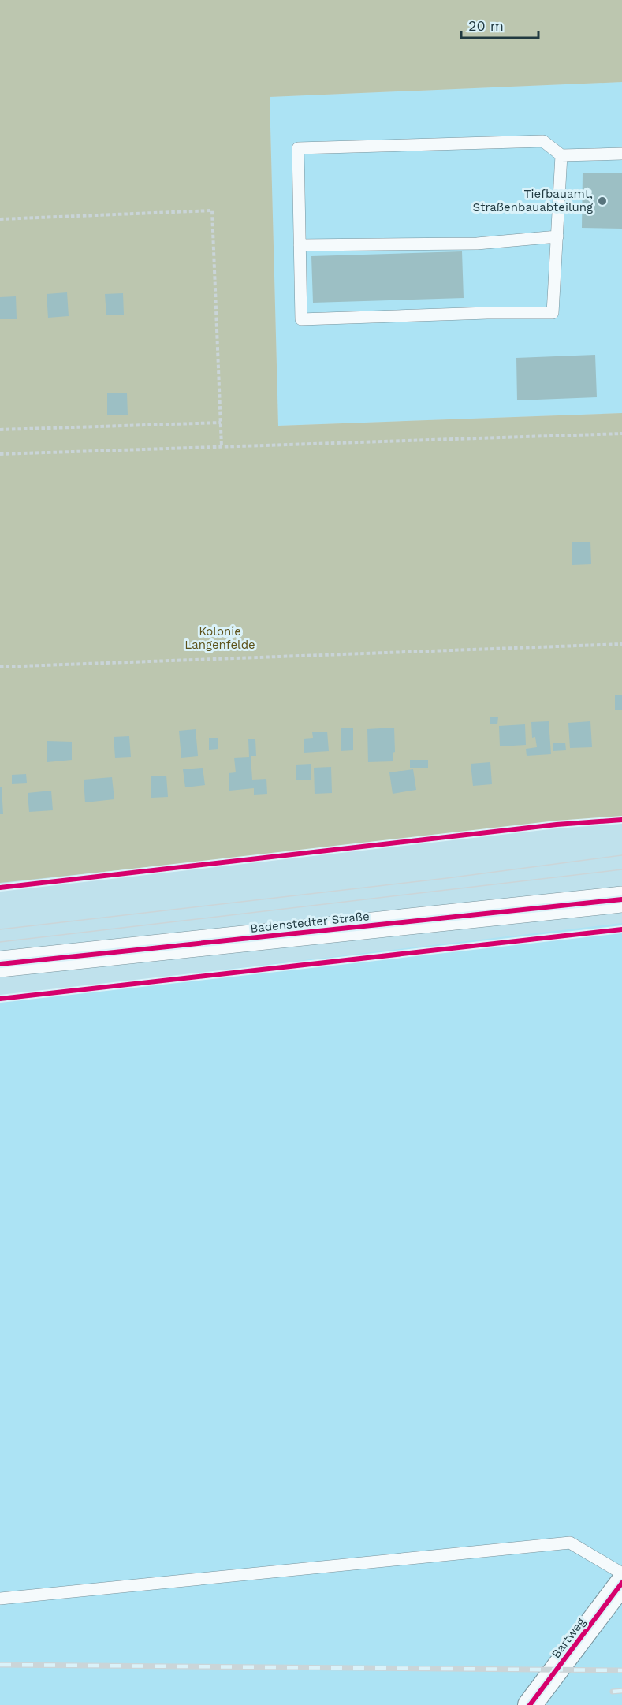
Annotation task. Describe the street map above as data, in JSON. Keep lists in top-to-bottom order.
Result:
{
  "streets": {
    "street": ["Badenstedter Straße", "Bartweg"]
  },
  "parks": ["Kolonie Langenfelde"],
  "places": ["Tiefbauamt, Straßenbauabteilung"],
  "scale_bar": "20 m"
}
